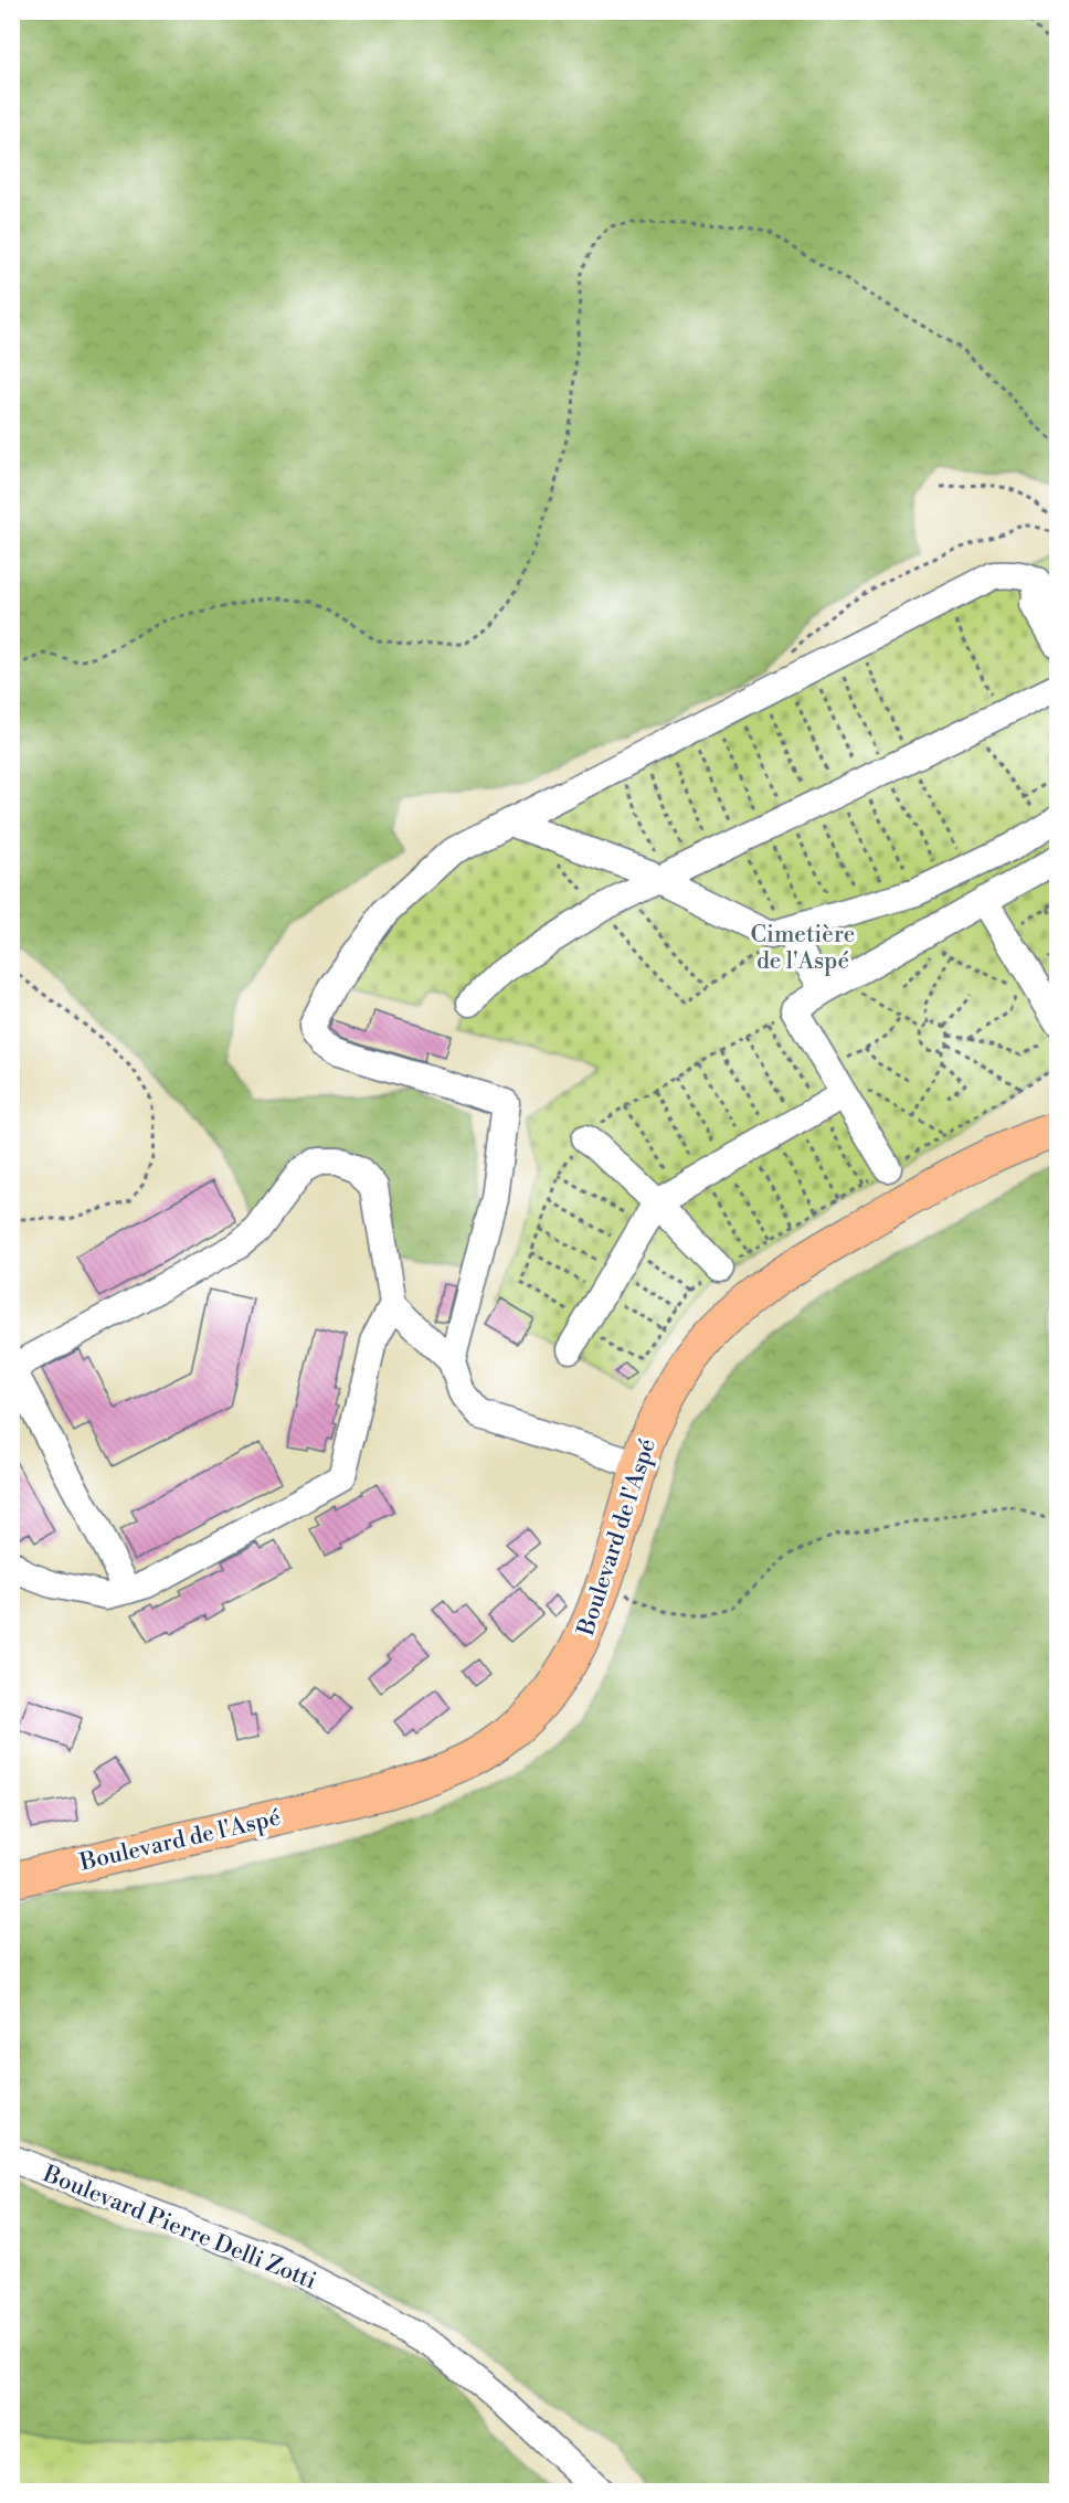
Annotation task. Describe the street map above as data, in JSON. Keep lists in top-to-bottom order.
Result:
{
  "streets": {
    "main road": ["Boulevard de l'Aspé"],
    "street": ["Boulevard Pierre Delli Zotti"]
  },
  "parks": ["Cimetière de l'Aspé"]
}
